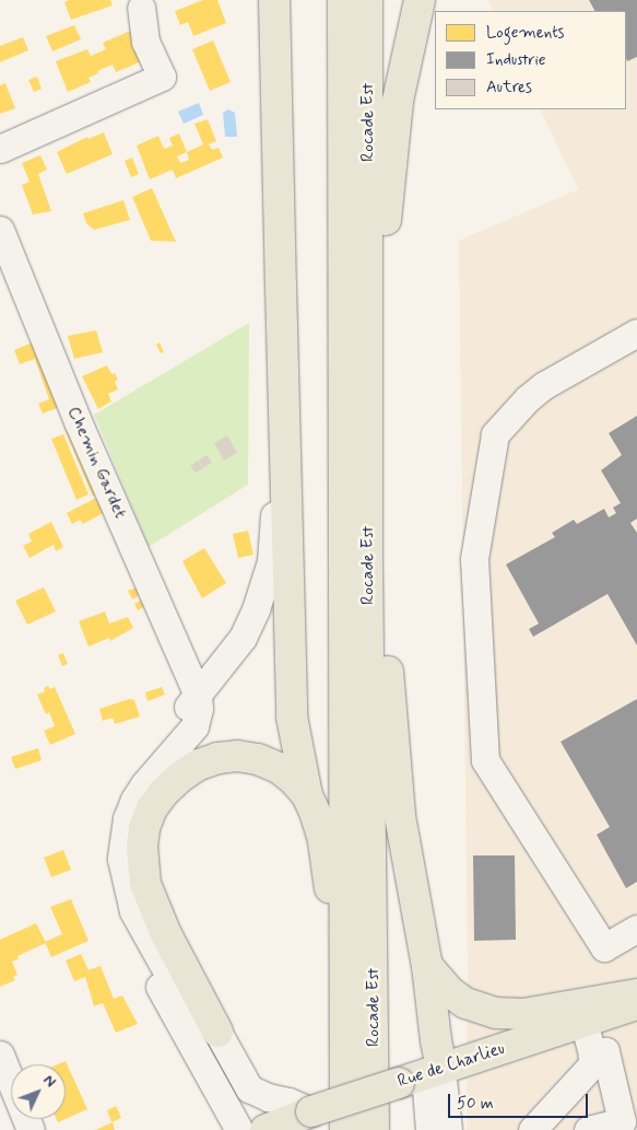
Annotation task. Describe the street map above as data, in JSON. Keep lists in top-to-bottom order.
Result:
{
  "streets": {
    "main road": ["Rocade Est", "Rue de Charlieu"],
    "street": ["Chemin Gardet"]
  },
  "legend": ["Logements", "Industrie", "Autres"],
  "scale_bar": "50 m",
  "north": "top right"
}
